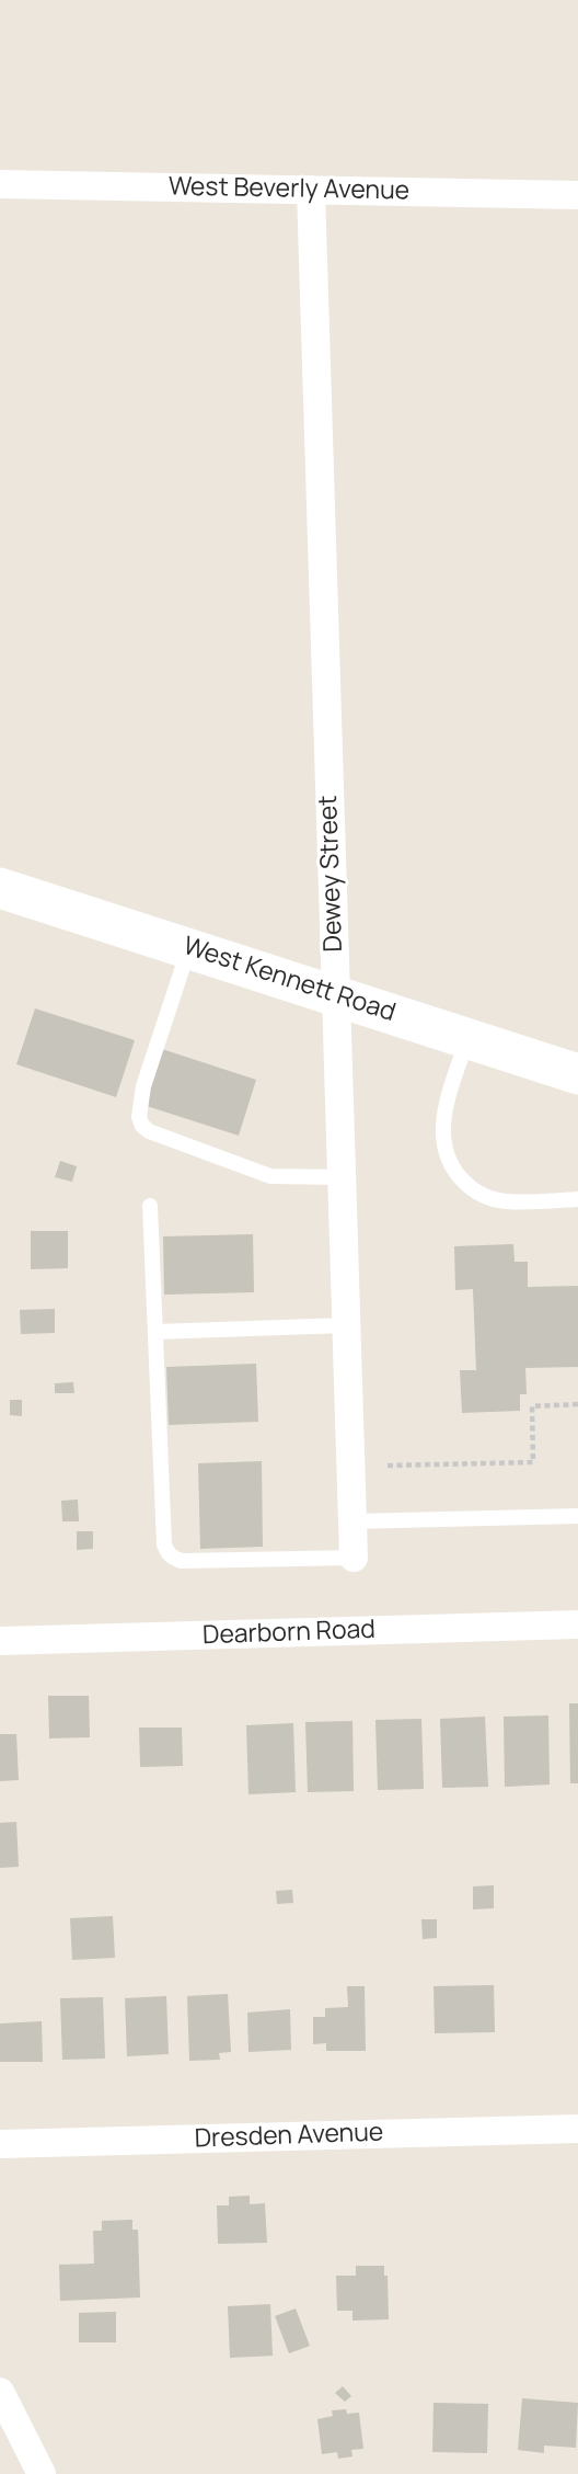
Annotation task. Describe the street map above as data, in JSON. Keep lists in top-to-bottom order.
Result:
{
  "streets": {
    "street": [
      "West Beverly Avenue",
      "Dewey Street",
      "West Kennett Road",
      "Dearborn Road",
      "Dresden Avenue"
    ]
  },
  "crossings": [
    ["West Beverly Avenue", "Dewey Street"],
    ["Dewey Street", "West Kennett Road"]
  ]
}
